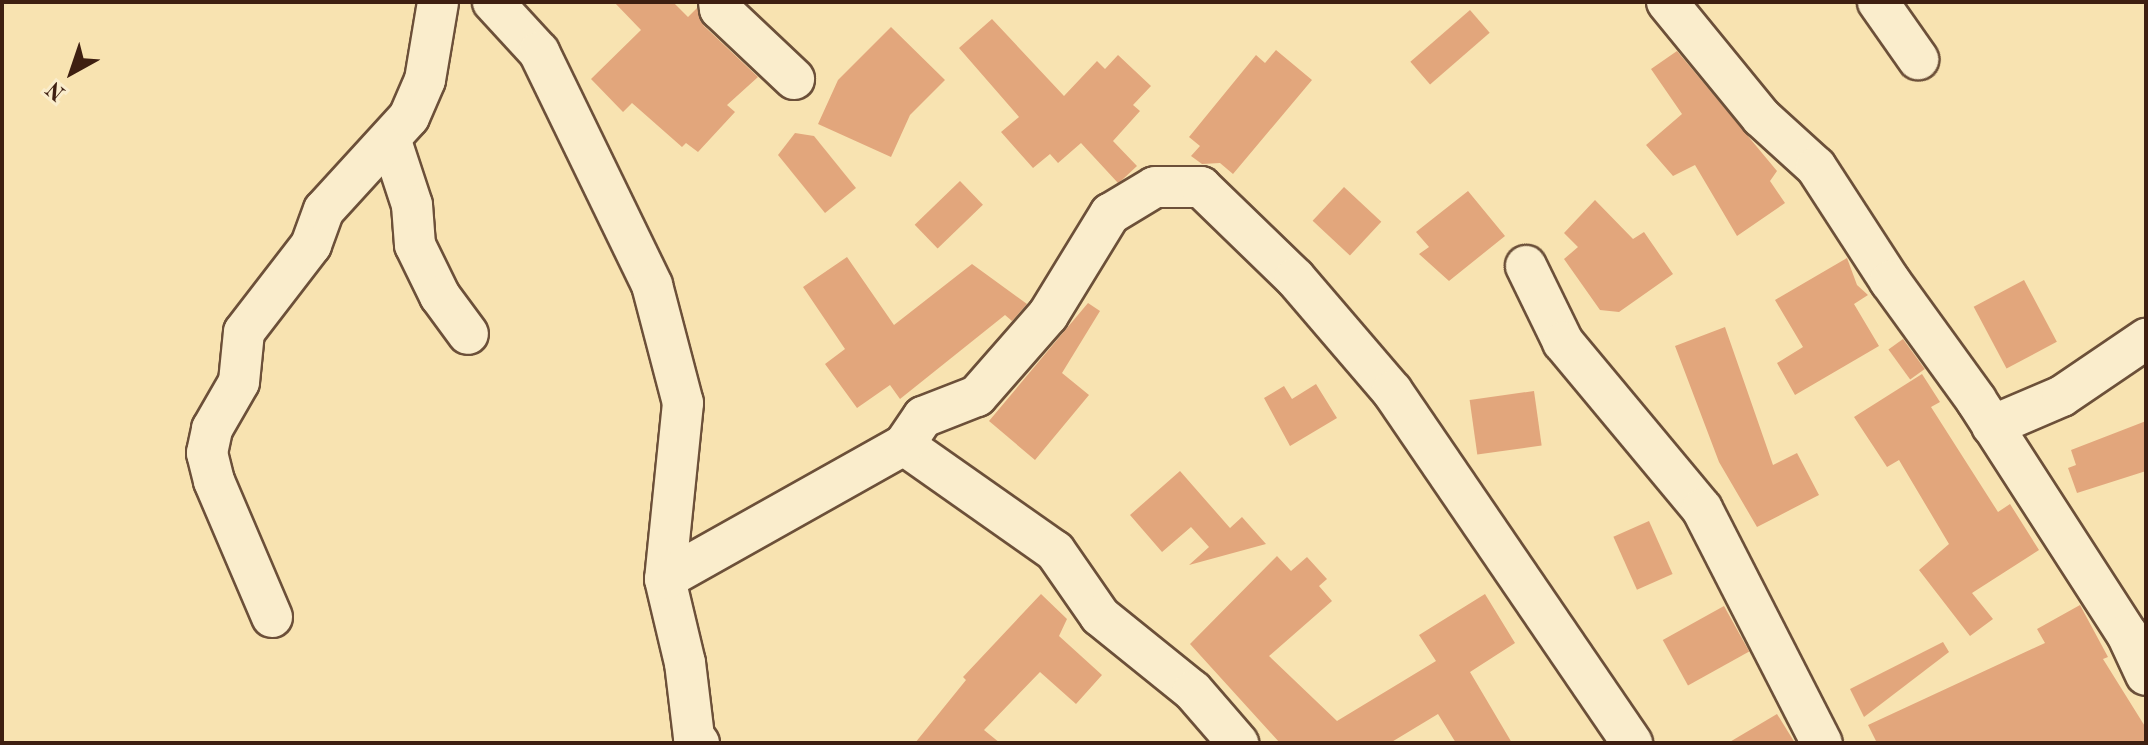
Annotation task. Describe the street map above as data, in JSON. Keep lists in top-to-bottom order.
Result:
{
  "north": "bottom left"
}
